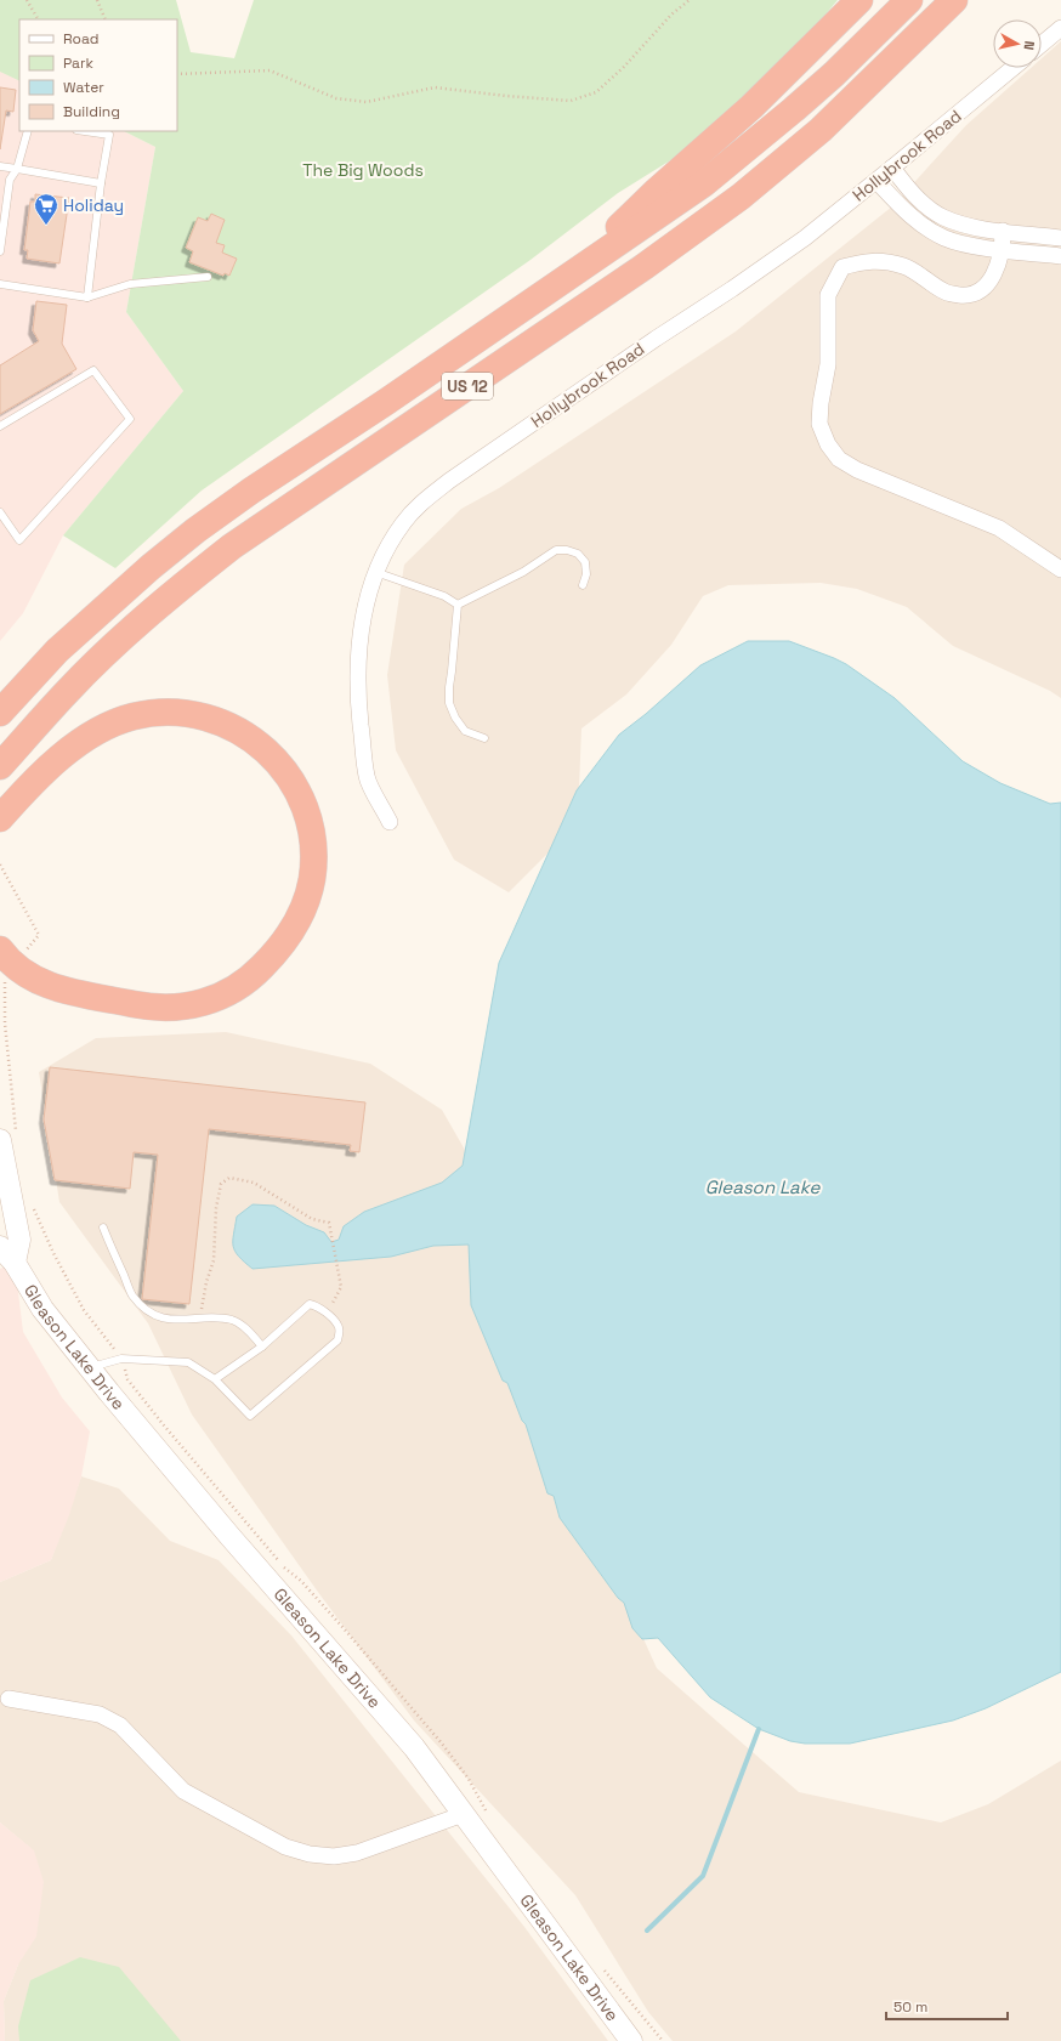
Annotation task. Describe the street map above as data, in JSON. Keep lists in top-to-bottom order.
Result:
{
  "streets": {
    "highway": ["US 12"],
    "main road": ["Gleason Lake Drive"],
    "street": ["Hollybrook Road"]
  },
  "water": ["Gleason Lake"],
  "parks": ["The Big Woods"],
  "places": {
    "supermarket": ["Holiday"]
  },
  "legend": [
    "Road",
    "Park",
    "Water",
    "Building"
  ],
  "scale_bar": "50 m",
  "north": "right"
}
